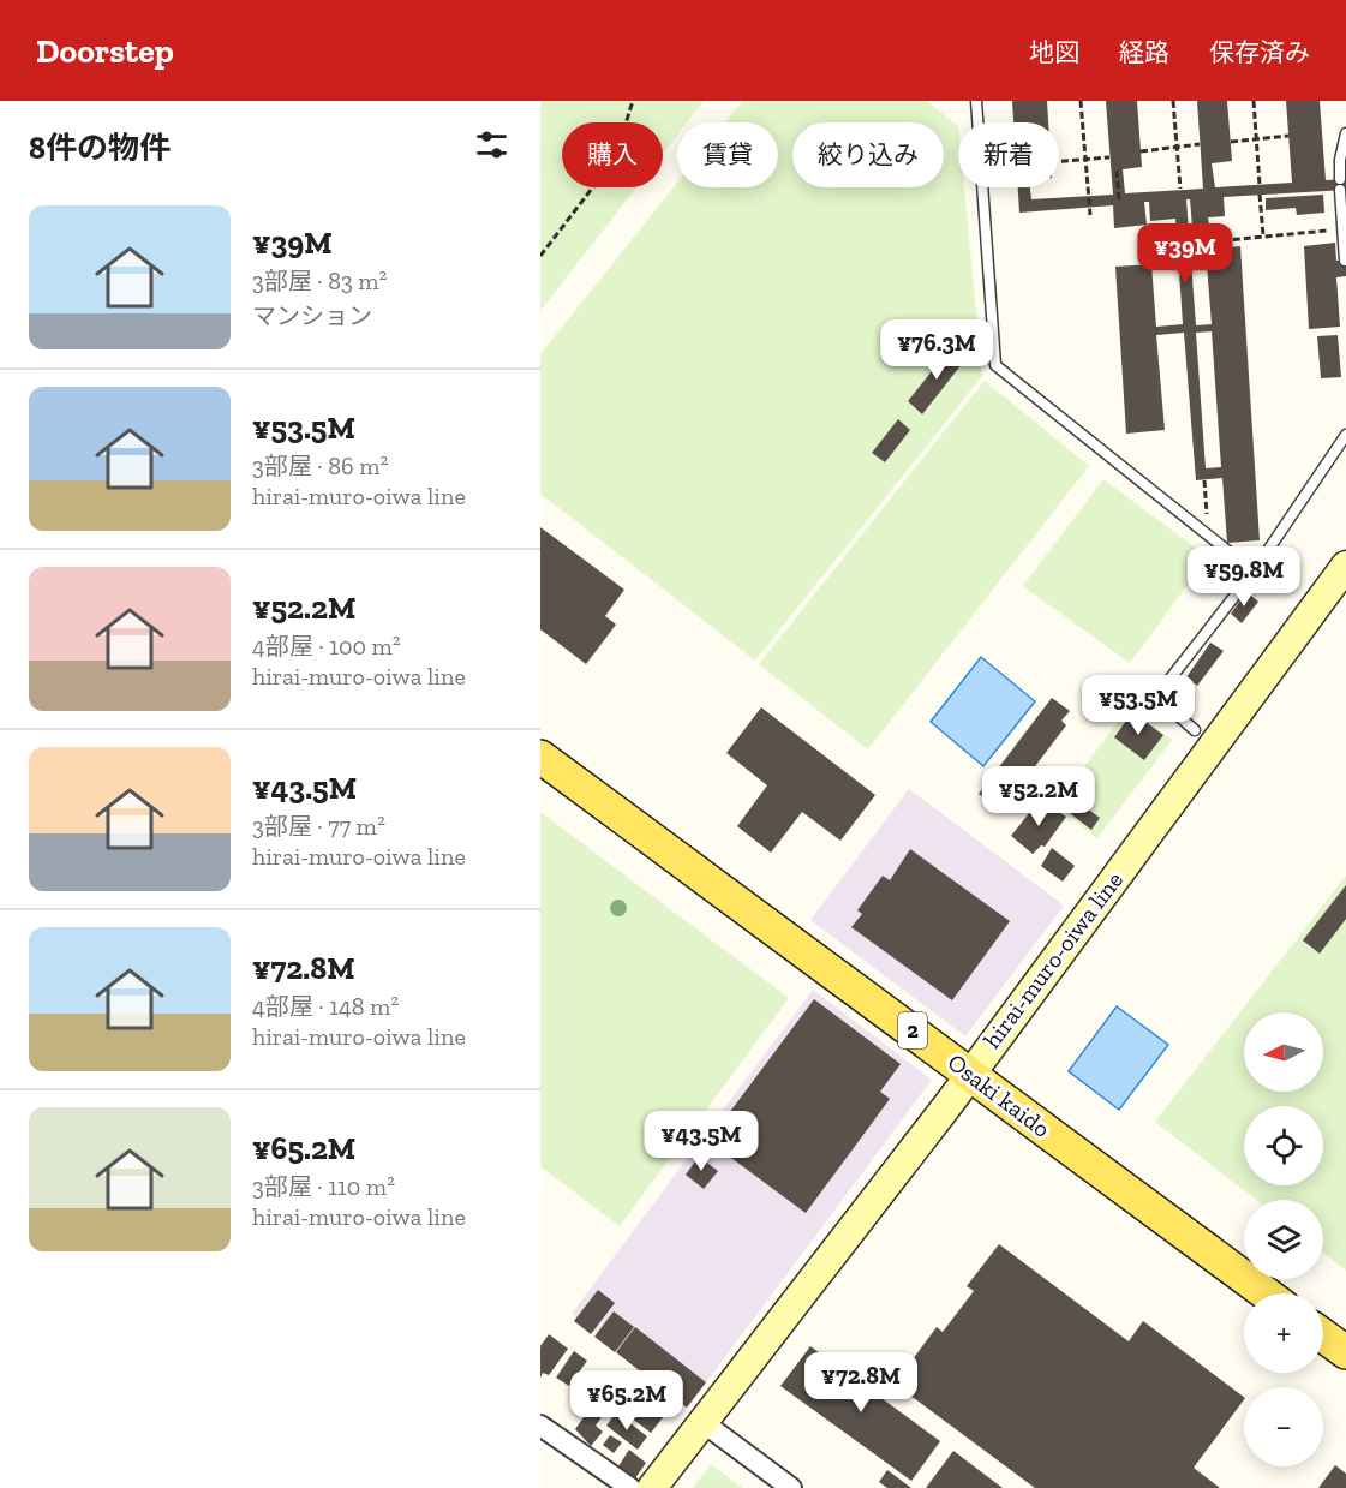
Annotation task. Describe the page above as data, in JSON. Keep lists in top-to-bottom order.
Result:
{
  "streets": {
    "main road": ["hirai-muro-oiwa line", "2", "Osaki kaido"]
  },
  "crossings": [
    ["hirai-muro-oiwa line", "Osaki kaido"]
  ],
  "north": "left",
  "page": {
    "header": "Doorstep",
    "nav": ["地図", "経路", "保存済み"],
    "heading": "8件の物件",
    "chip": [
      "購入",
      "賃貸",
      "絞り込み",
      "新着"
    ],
    "list": [
      {
        "name": "¥39M",
        "note": "3部屋 · 83 m² · マンション"
      },
      {
        "name": "¥53.5M",
        "note": "3部屋 · 86 m² · hirai-muro-oiwa line"
      },
      {
        "name": "¥52.2M",
        "note": "4部屋 · 100 m² · hirai-muro-oiwa line"
      },
      {
        "name": "¥43.5M",
        "note": "3部屋 · 77 m² · hirai-muro-oiwa line"
      },
      {
        "name": "¥72.8M",
        "note": "4部屋 · 148 m² · hirai-muro-oiwa line"
      },
      {
        "name": "¥65.2M",
        "note": "3部屋 · 110 m² · hirai-muro-oiwa line"
      }
    ],
    "price": [
      "¥39M",
      "¥76.3M",
      "¥59.8M",
      "¥53.5M",
      "¥52.2M",
      "¥43.5M",
      "¥72.8M",
      "¥65.2M"
    ],
    "map_buttons": ["+", "−"]
  }
}
